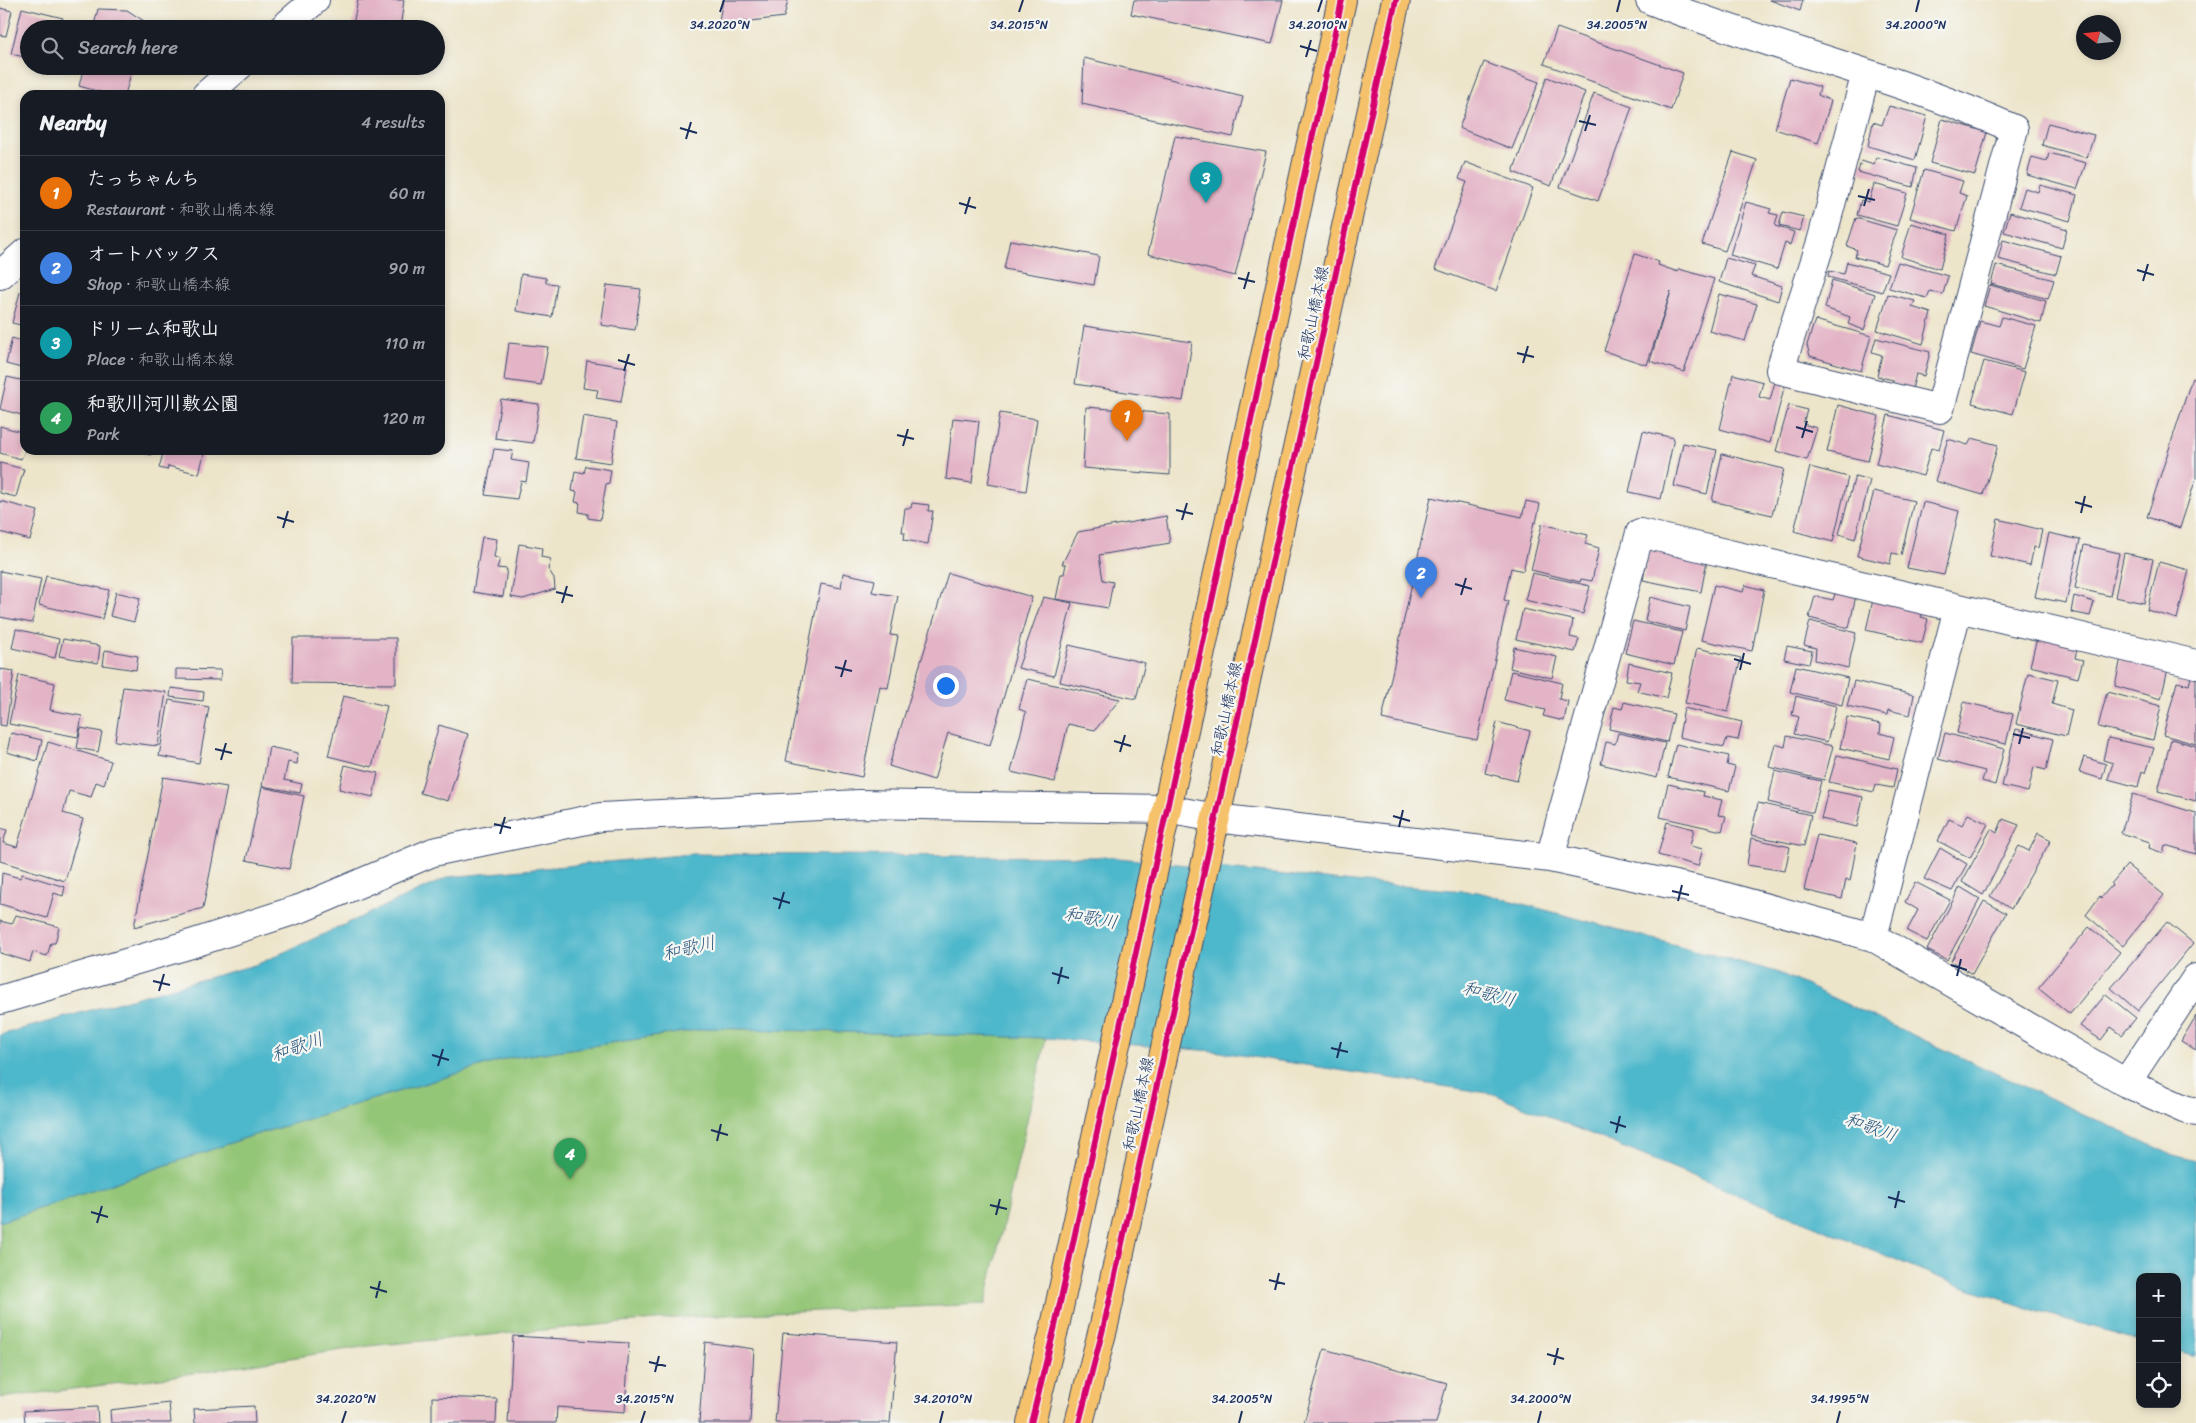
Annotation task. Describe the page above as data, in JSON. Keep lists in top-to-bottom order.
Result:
{
  "streets": {
    "main road": ["和歌山橋本線"]
  },
  "water": ["和歌川"],
  "north": "left",
  "page": {
    "search": "Search here",
    "heading": ["Nearby", "4 results"],
    "list": [
      {
        "mark": "1",
        "name": "たっちゃんち",
        "note": "Restaurant · 和歌山橋本線",
        "value": "60 m"
      },
      {
        "mark": "2",
        "name": "オートバックス",
        "note": "Shop · 和歌山橋本線",
        "value": "90 m"
      },
      {
        "mark": "3",
        "name": "ドリーム和歌山",
        "note": "Place · 和歌山橋本線",
        "value": "110 m"
      },
      {
        "mark": "4",
        "name": "和歌川河川敷公園",
        "note": "Park",
        "value": "120 m"
      }
    ],
    "pins": [
      "3",
      "1",
      "2",
      "4"
    ],
    "map_buttons": ["+", "−"]
  },
  "coordinates": [
    "34.2020°N",
    "34.2015°N",
    "34.2010°N",
    "34.2005°N",
    "34.2000°N",
    "34.1995°N"
  ]
}
